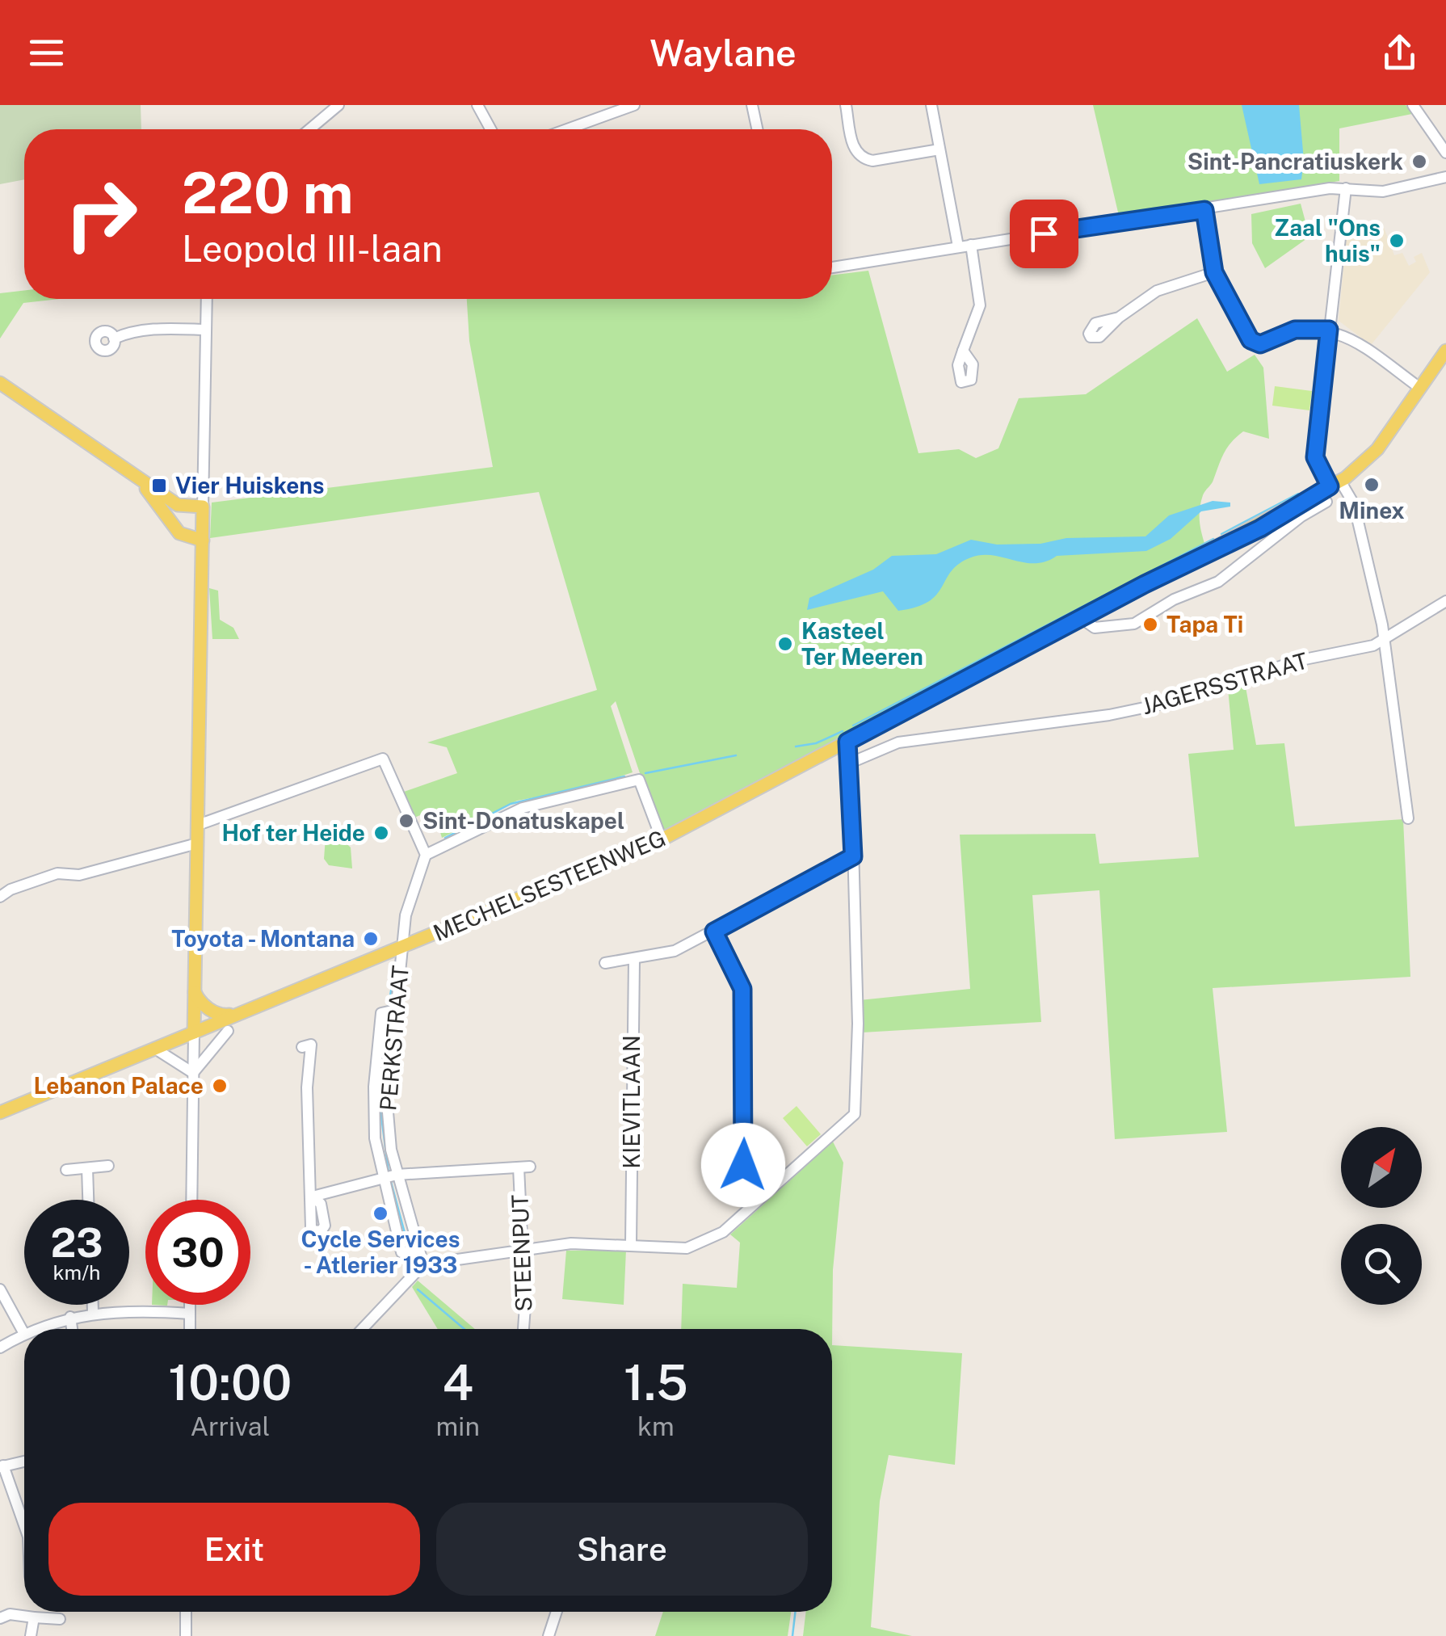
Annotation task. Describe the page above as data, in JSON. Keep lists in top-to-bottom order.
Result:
{
  "streets": {
    "main road": ["MECHELSESTEENWEG"],
    "street": [
      "JAGERSSTRAAT",
      "PERKSTRAAT",
      "KIEVITLAAN",
      "STEENPUT"
    ]
  },
  "crossings": [
    ["MECHELSESTEENWEG", "PERKSTRAAT"],
    ["PERKSTRAAT", "STEENPUT"]
  ],
  "places": {
    "other": [
      "Sint-Pancratiuskerk",
      "Zaal \"Ons huis\"",
      "Minex",
      "Tapa Ti",
      "Kasteel Ter Meeren",
      "Sint-Donatuskapel",
      "Hof ter Heide",
      "Toyota - Montana",
      "Lebanon Palace",
      "Cycle Services - Atlerier 1933"
    ],
    "transit": ["Vier Huiskens"]
  },
  "north": "top right",
  "page": {
    "header": "Waylane",
    "turn": ["220 m", "Leopold III-laan"],
    "speed": "23 km/h",
    "limit": "30",
    "eta": [
      "10:00",
      "Arrival",
      "4",
      "min",
      "1.5",
      "km"
    ],
    "buttons": ["Exit", "Share"]
  }
}
